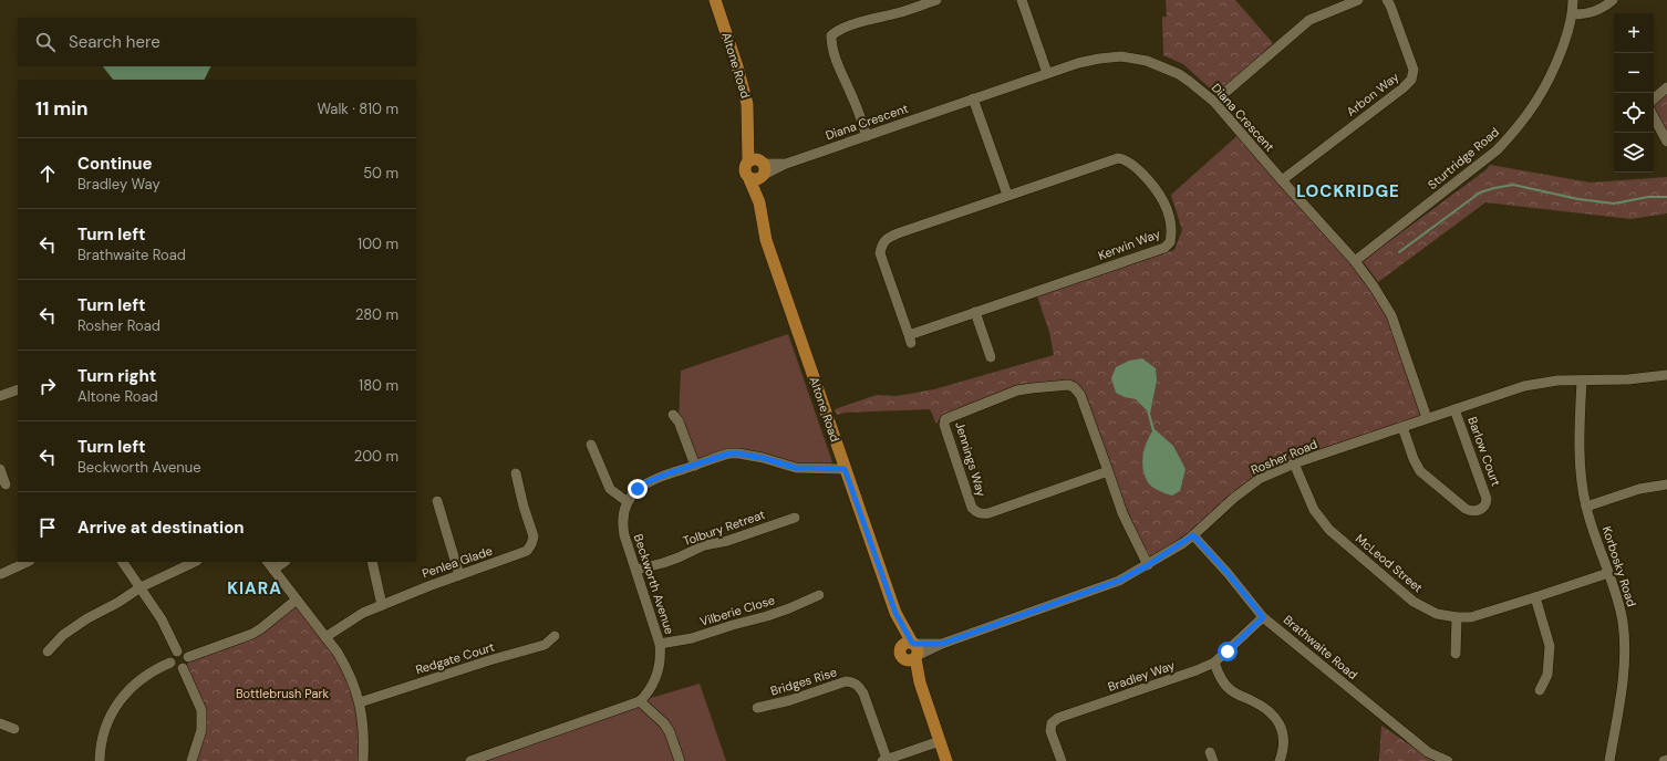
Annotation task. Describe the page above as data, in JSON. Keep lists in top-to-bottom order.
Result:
{
  "streets": {
    "main road": ["Altone Road"],
    "street": [
      "Arbon Way",
      "Diana Crescent",
      "Sturtridge Road",
      "Kerwin Way",
      "Barlow Court",
      "Rosher Road",
      "Jennings Way",
      "Tolbury Retreat",
      "Penlea Glade",
      "McLeod Street",
      "Korbosky Road",
      "Beckworth Avenue",
      "Vilberie Close",
      "Brathwaite Road",
      "Redgate Court",
      "Bradley Way",
      "Bridges Rise"
    ]
  },
  "crossings": [
    ["Altone Road", "Diana Crescent"],
    ["Altone Road", "Rosher Road"],
    ["Altone Road", "Beckworth Avenue"],
    ["Arbon Way", "Diana Crescent"],
    ["Diana Crescent", "Sturtridge Road"],
    ["Diana Crescent", "Rosher Road"],
    ["Barlow Court", "Rosher Road"],
    ["Rosher Road", "Jennings Way"],
    ["Rosher Road", "McLeod Street"],
    ["Rosher Road", "Korbosky Road"],
    ["Rosher Road", "Brathwaite Road"],
    ["Tolbury Retreat", "Beckworth Avenue"],
    ["McLeod Street", "Korbosky Road"],
    ["Beckworth Avenue", "Vilberie Close"],
    ["Brathwaite Road", "Bradley Way"]
  ],
  "districts": ["LOCKRIDGE", "KIARA"],
  "parks": ["Bottlebrush Park"],
  "page": {
    "map_buttons": ["+", "−"],
    "search": "Search here",
    "heading": ["11 min", "Walk · 810 m"],
    "list": [
      ["Continue", "Bradley Way", "50 m"],
      ["Turn left", "Brathwaite Road", "100 m"],
      ["Turn left", "Rosher Road", "280 m"],
      ["Turn right", "Altone Road", "180 m"],
      ["Turn left", "Beckworth Avenue", "200 m"],
      "Arrive at destination"
    ]
  }
}
